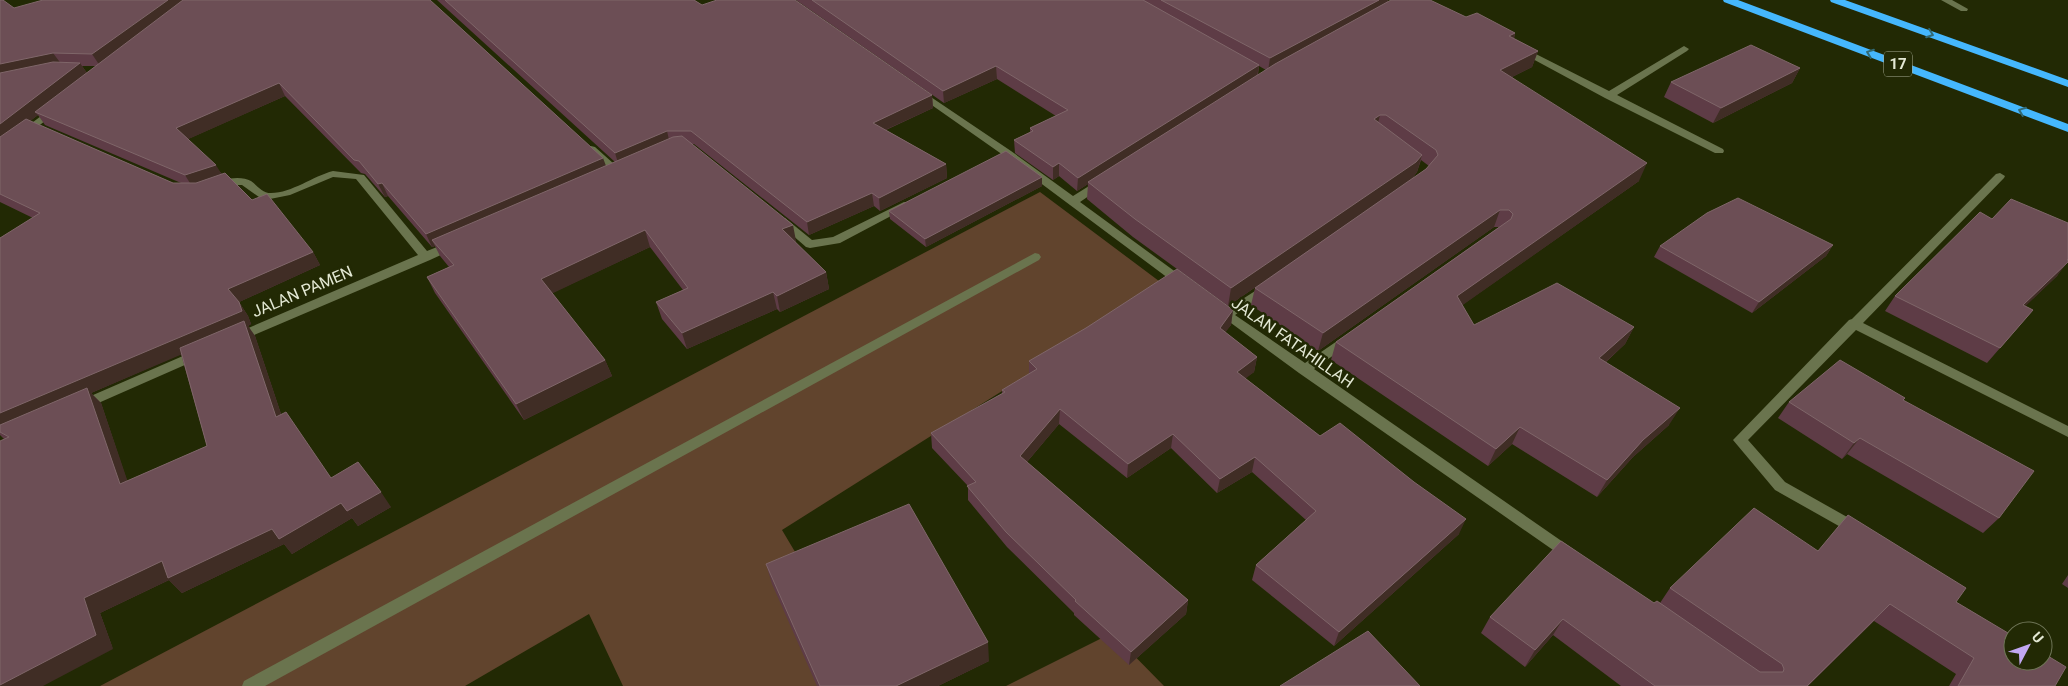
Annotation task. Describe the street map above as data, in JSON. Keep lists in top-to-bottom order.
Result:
{
  "streets": {
    "highway": ["17"],
    "street": ["JALAN PAMEN", "JALAN FATAHILLAH"]
  },
  "north": "top right"
}
